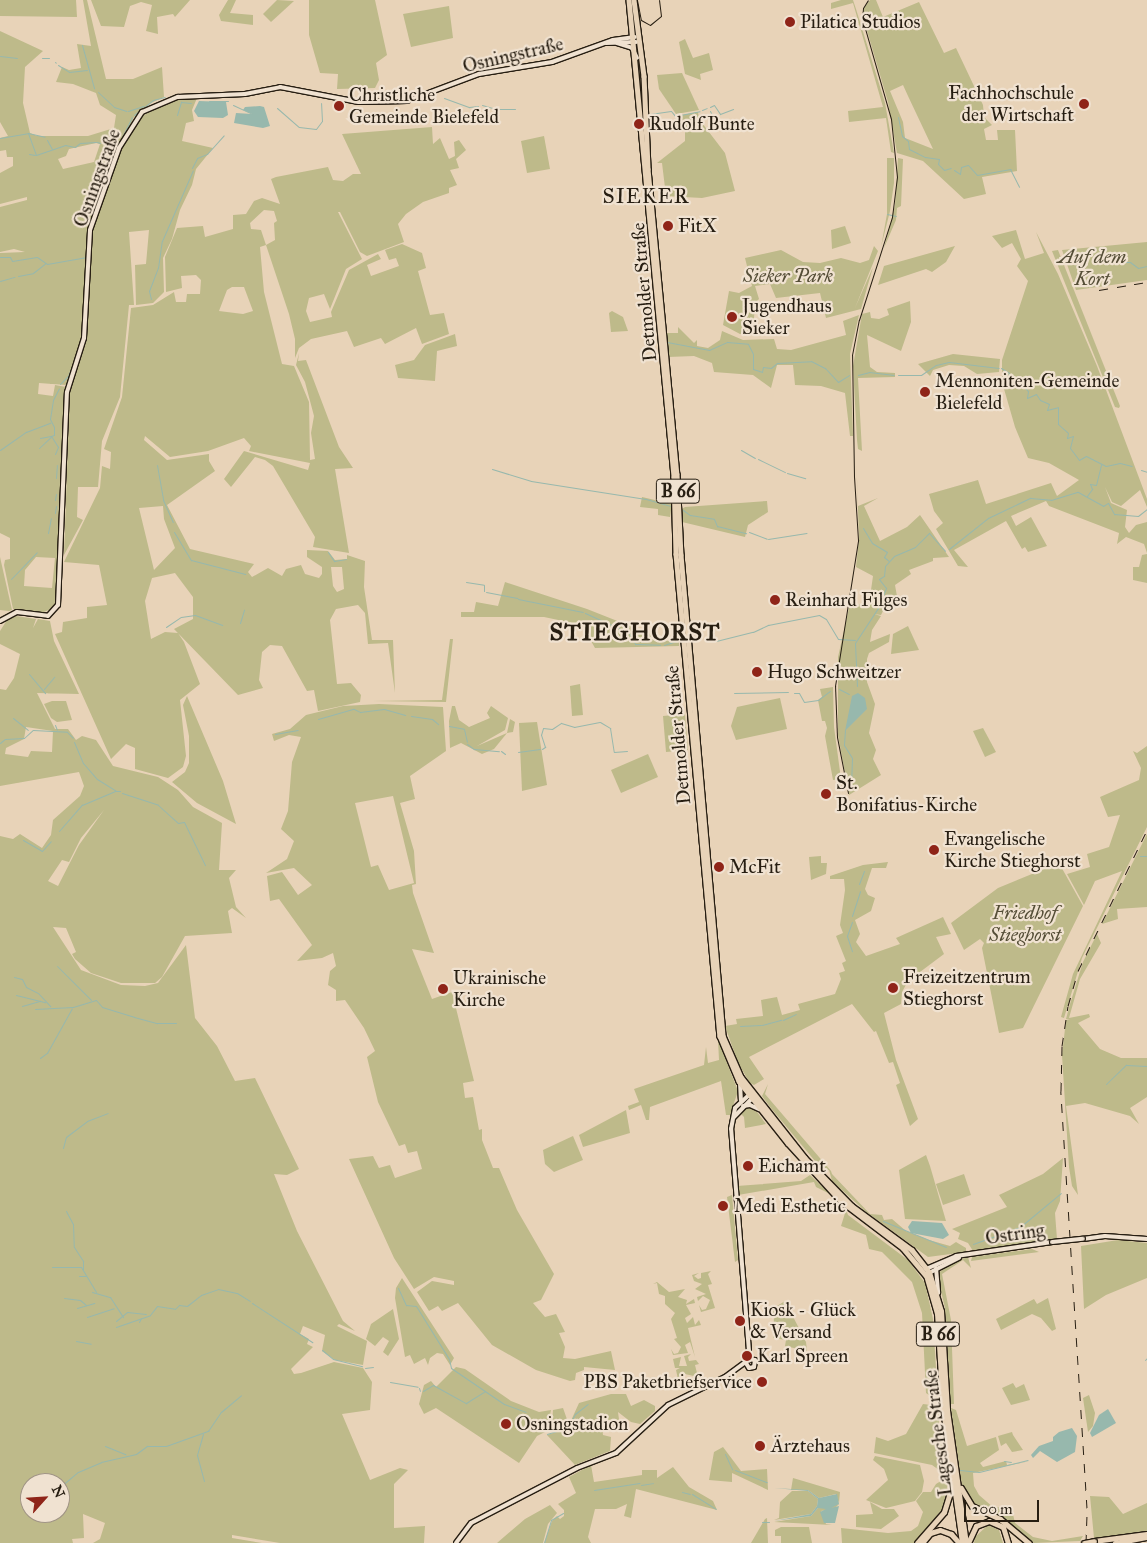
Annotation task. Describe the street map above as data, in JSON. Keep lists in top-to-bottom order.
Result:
{
  "streets": {
    "highway": ["B 66", "Lagesche Straße"],
    "main road": ["Osningstraße", "Detmolder Straße", "Ostring"]
  },
  "crossings": [
    ["Osningstraße", "Detmolder Straße"],
    ["Detmolder Straße", "Lagesche Straße"],
    ["Ostring", "Lagesche Straße"]
  ],
  "districts": ["SIEKER", "STIEGHORST"],
  "parks": ["Auf dem Kort", "Sieker Park", "Friedhof Stieghorst"],
  "places": [
    "Pilatica Studios",
    "Fachhochschule der Wirtschaft",
    "Christliche Gemeinde Bielefeld",
    "Rudolf Bunte",
    "FitX",
    "Jugendhaus Sieker",
    "Mennoniten-Gemeinde Bielefeld",
    "Reinhard Filges",
    "Hugo Schweitzer",
    "St. Bonifatius-Kirche",
    "Evangelische Kirche Stieghorst",
    "McFit",
    "Freizeitzentrum Stieghorst",
    "Ukrainische Kirche",
    "Eichamt",
    "Medi Esthetic",
    "Kiosk - Glück & Versand",
    "Karl Spreen",
    "PBS Paketbriefservice",
    "Osningstadion",
    "Ärztehaus"
  ],
  "scale_bar": "200 m",
  "north": "top right"
}
